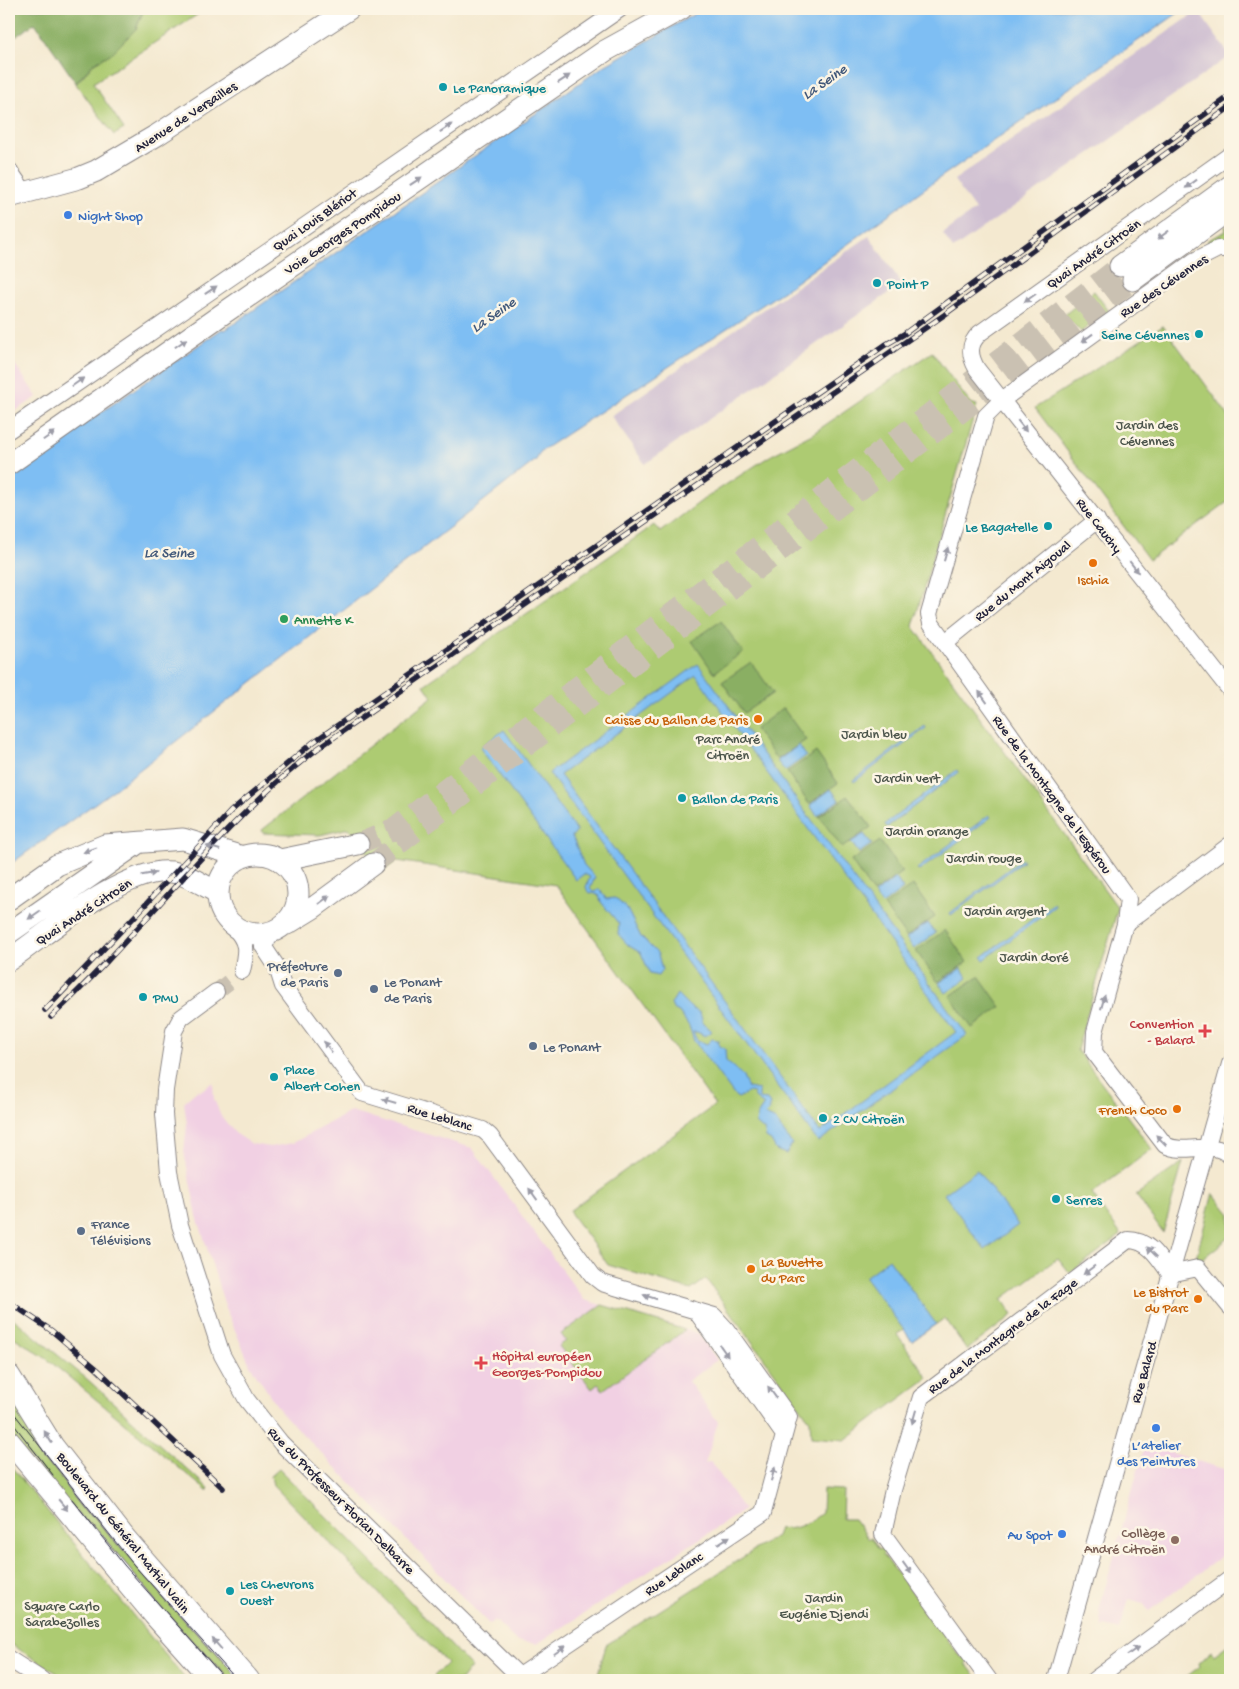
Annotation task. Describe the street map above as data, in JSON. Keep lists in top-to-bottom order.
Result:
{
  "streets": {
    "main road": [
      "Avenue de Versailles",
      "Voie Georges Pompidou",
      "Quai André Citroën",
      "Boulevard du Général Martial Valin"
    ],
    "street": [
      "Quai Louis Blériot",
      "Rue des Cévennes",
      "Rue Cauchy",
      "Rue du Mont Aigoual",
      "Rue de la Montagne de l'Espérou",
      "Rue Leblanc",
      "Rue de la Montagne de la Fage",
      "Rue Balard",
      "Rue du Professeur Florian Delbarre"
    ]
  },
  "crossings": [
    ["Quai André Citroën", "Rue Cauchy"],
    ["Quai André Citroën", "Rue Leblanc"],
    ["Rue des Cévennes", "Rue Cauchy"],
    ["Rue des Cévennes", "Rue de la Montagne de l'Espérou"],
    ["Rue Cauchy", "Rue du Mont Aigoual"],
    ["Rue Cauchy", "Rue de la Montagne de l'Espérou"],
    ["Rue de la Montagne de l'Espérou", "Rue Balard"],
    ["Rue Leblanc", "Rue du Professeur Florian Delbarre"],
    ["Rue de la Montagne de la Fage", "Rue Balard"]
  ],
  "one_way": [
    "Quai Louis Blériot",
    "Voie Georges Pompidou",
    "Rue des Cévennes",
    "Rue Cauchy",
    "Rue de la Montagne de l'Espérou"
  ],
  "water": ["La Seine"],
  "parks": [
    "Jardin des Cévennes",
    "Jardin bleu",
    "Parc André Citroën",
    "Jardin vert",
    "Jardin orange",
    "Jardin rouge",
    "Jardin argent",
    "Jardin doré",
    "Jardin Eugénie Djendi",
    "Square Carlo Sarabezolles"
  ],
  "places": {
    "other": [
      "Le Panoramique",
      "Night Shop",
      "Point P",
      "Seine Cévennes",
      "Le Bagatelle",
      "Ischia",
      "Annette K",
      "Caisse du Ballon de Paris",
      "Ballon de Paris",
      "Préfecture de Paris",
      "Le Ponant de Paris",
      "PMU",
      "Le Ponant",
      "Place Albert Cohen",
      "French Coco",
      "2 CV Citroën",
      "Serres",
      "France Télévisions",
      "La Buvette du Parc",
      "Le Bistrot du Parc",
      "L’atelier des Peintures",
      "Au Spot",
      "Collège André Citroën",
      "Les Chevrons Ouest"
    ],
    "health": ["Convention - Balard", "Hôpital européen Georges-Pompidou"]
  }
}
